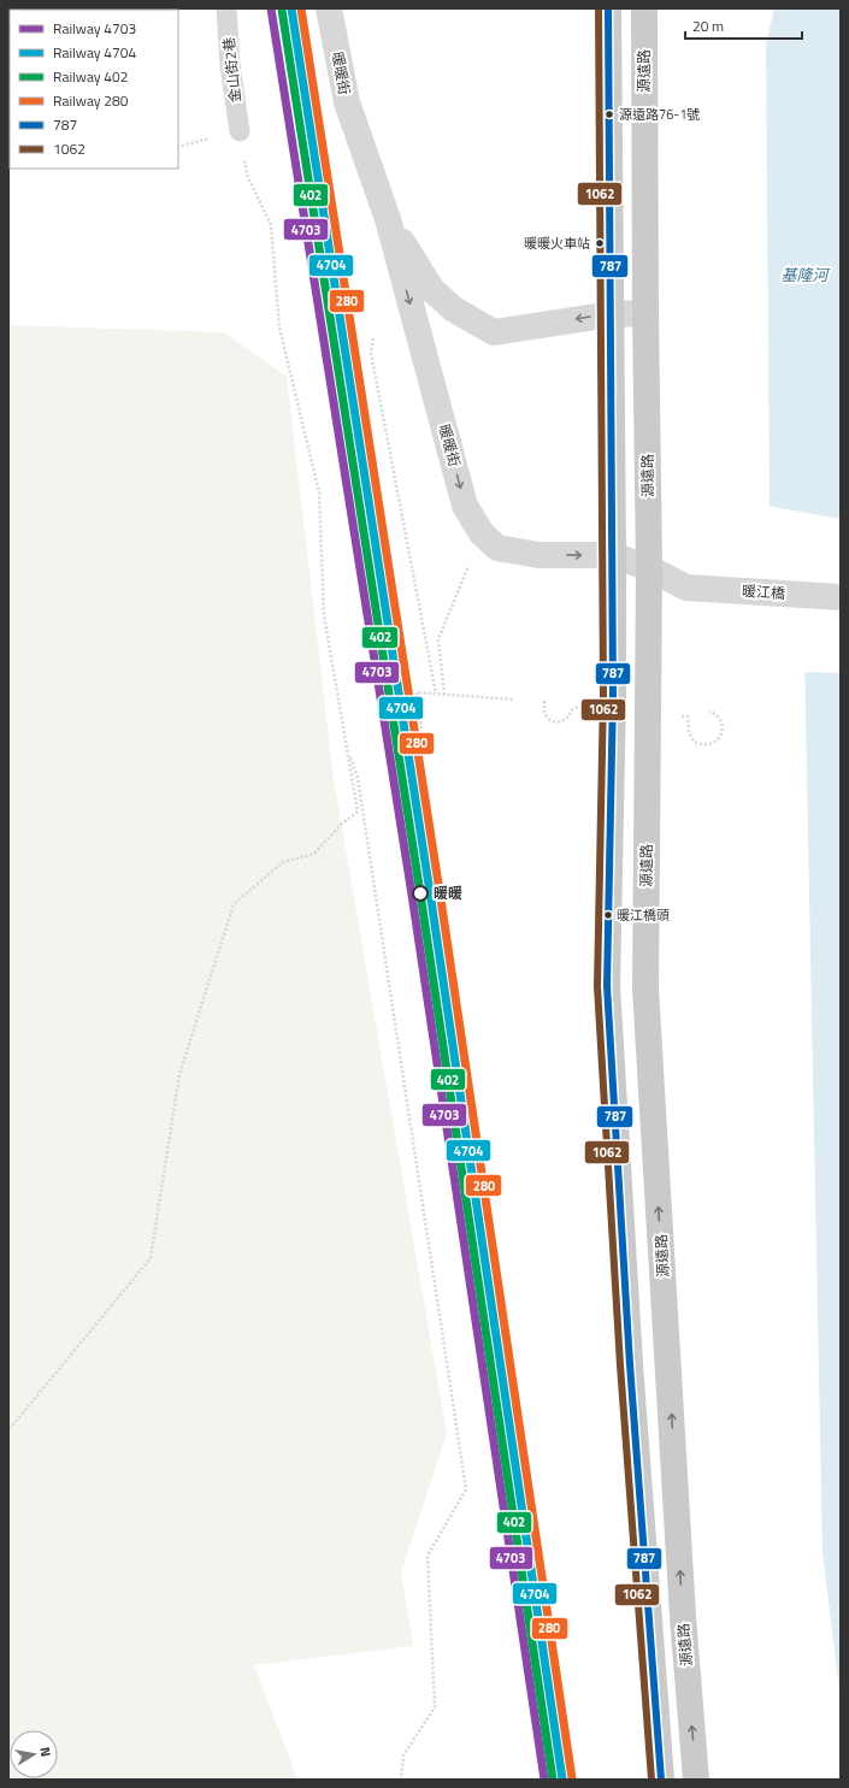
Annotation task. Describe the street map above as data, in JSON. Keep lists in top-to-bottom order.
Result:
{
  "streets": {
    "main road": ["源遠路"],
    "street": ["暖暖街", "暖江橋"],
    "lane": ["金山街2巷"]
  },
  "crossings": [
    ["源遠路", "暖暖街"],
    ["暖暖街", "暖江橋"]
  ],
  "water": ["基隆河"],
  "places": [
    "源遠路76-1號",
    "暖暖火車站",
    "暖暖",
    "暖江橋頭"
  ],
  "lines": [
    "rail line 4703",
    "rail line 4704",
    "rail line 280",
    "transit line 787",
    "transit line 1062",
    "rail line 402"
  ],
  "legend": [
    "Railway 4703",
    "Railway 4704",
    "Railway 402",
    "Railway 280",
    "787",
    "1062"
  ],
  "scale_bar": "20 m",
  "north": "right"
}
